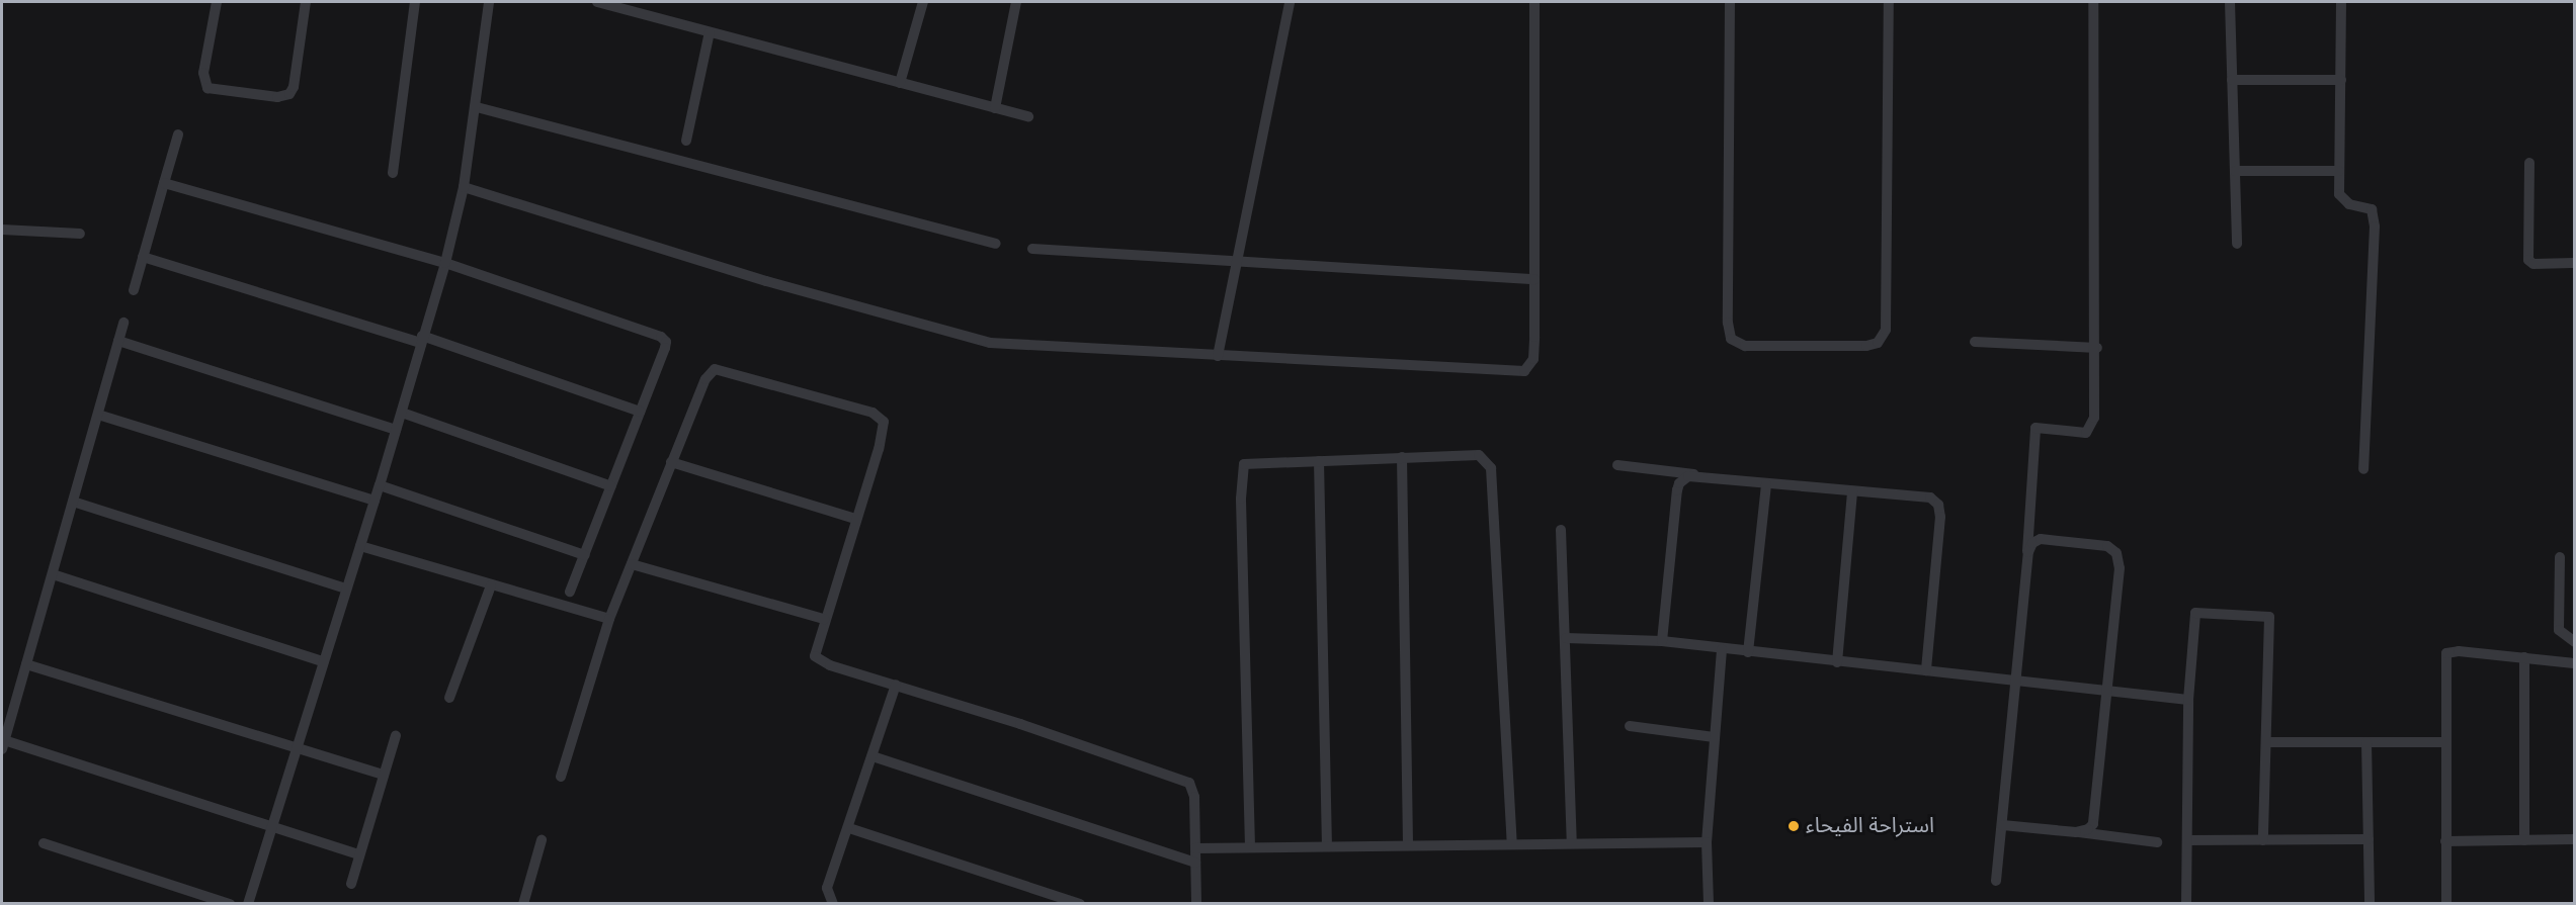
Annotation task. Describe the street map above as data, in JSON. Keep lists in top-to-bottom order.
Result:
{
  "places": ["استراحة الفيحاء"]
}
